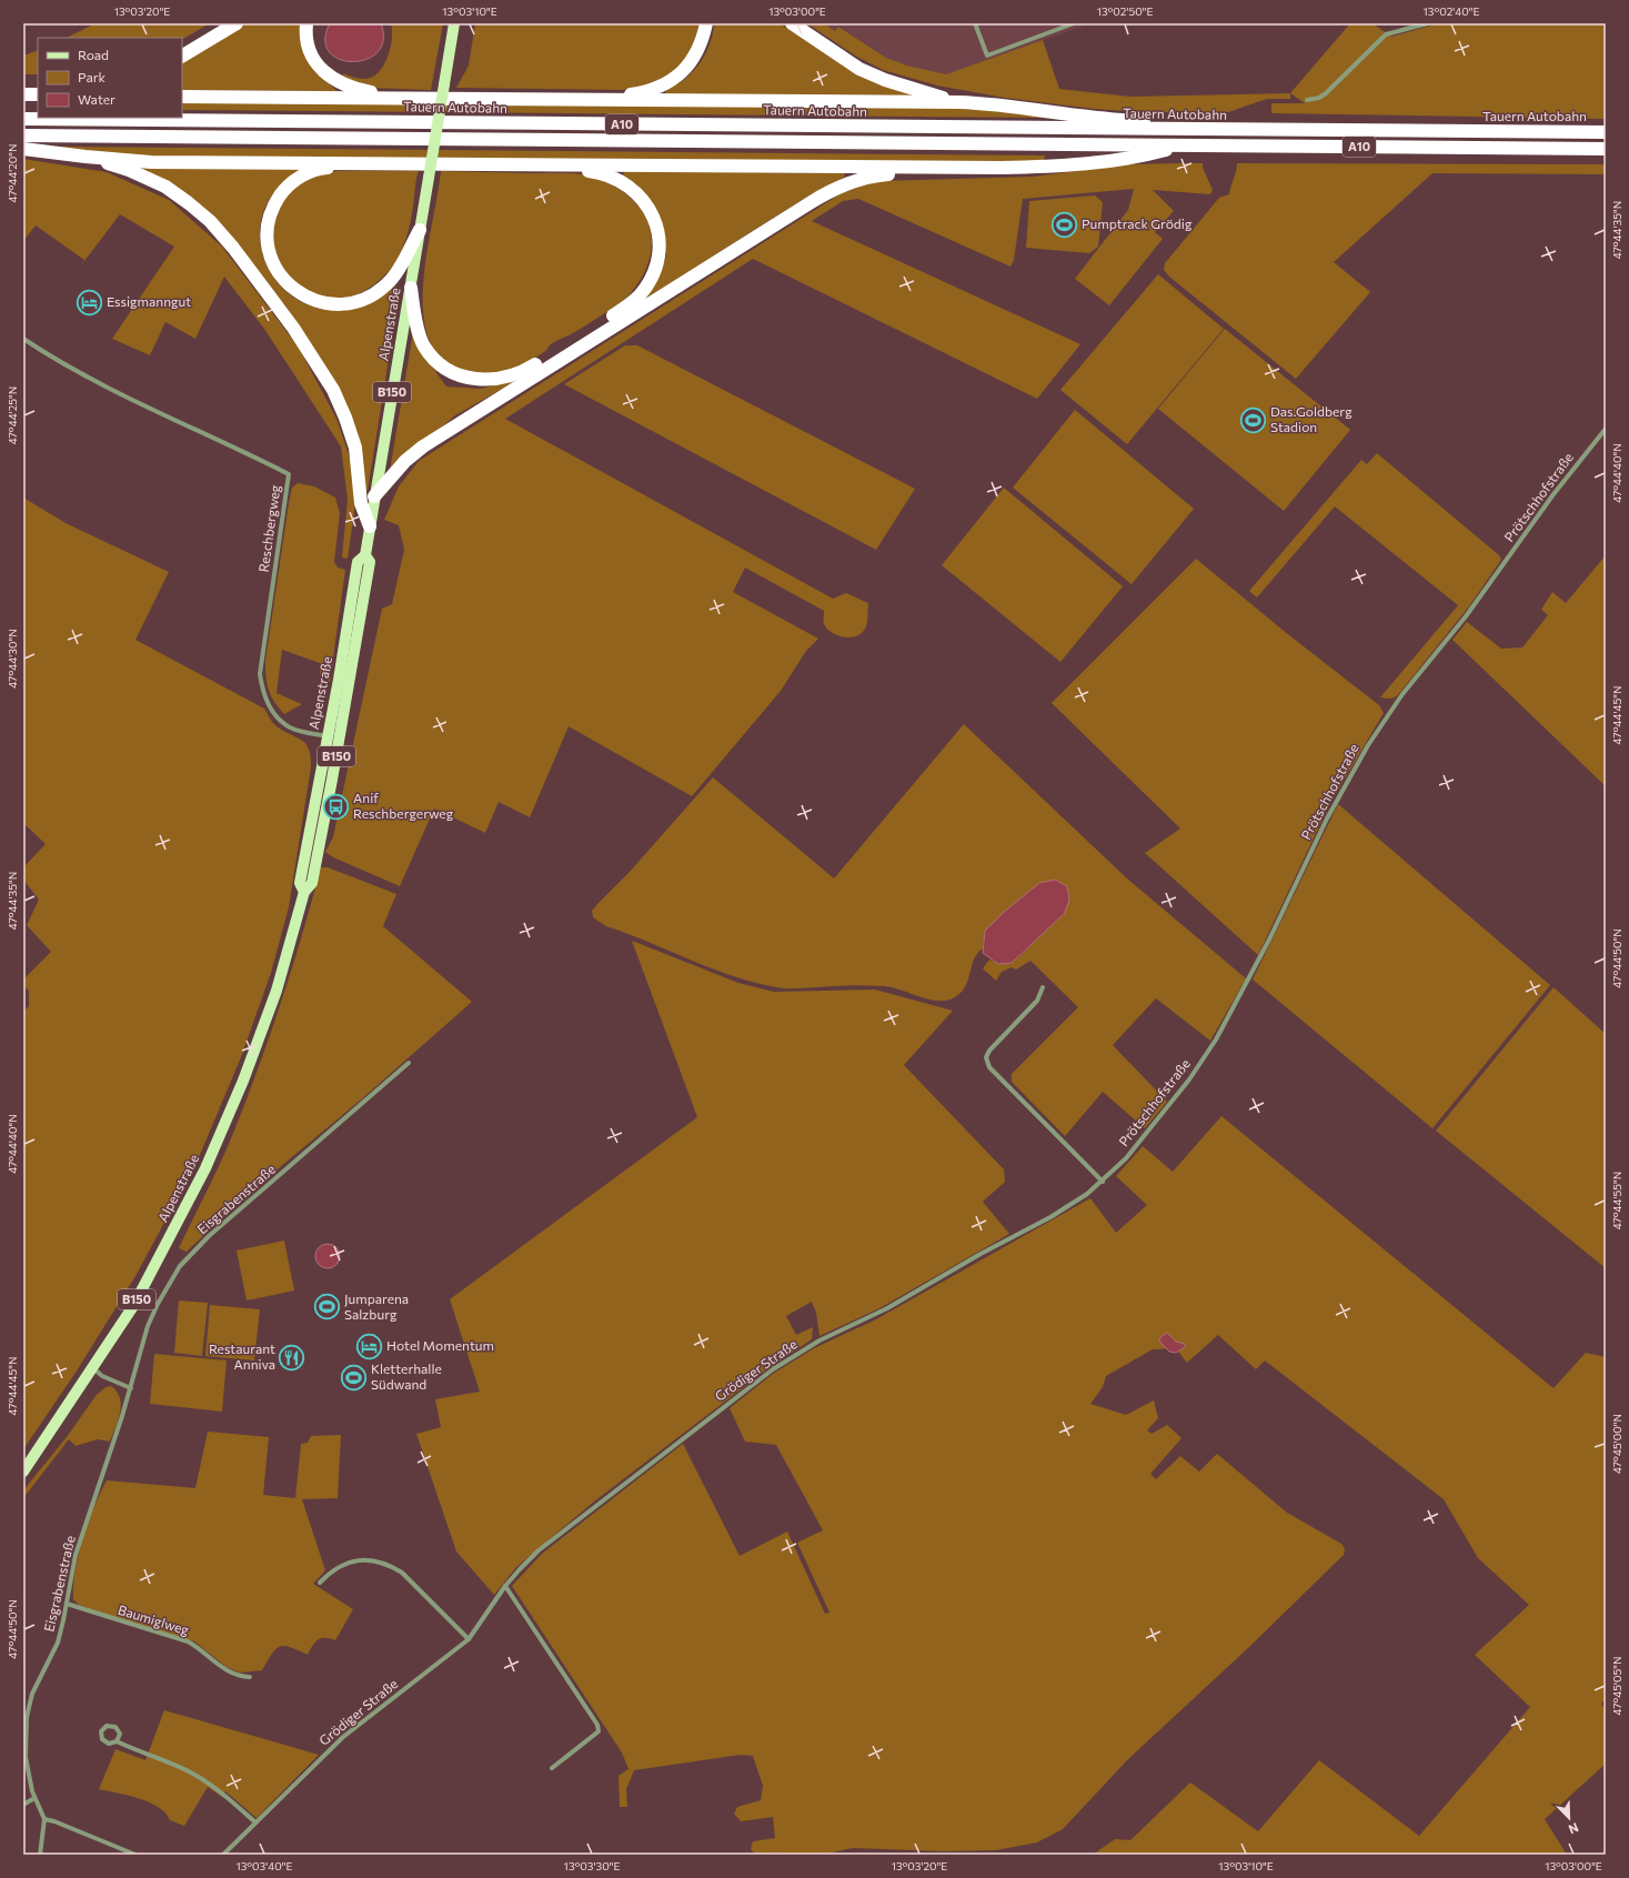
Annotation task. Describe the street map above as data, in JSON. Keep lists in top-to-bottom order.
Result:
{
  "streets": {
    "highway": ["Tauern Autobahn", "A10"],
    "main road": ["Alpenstraße", "B150"],
    "street": [
      "Prötschhofstraße",
      "Reschbergweg",
      "Eisgrabenstraße",
      "Grödiger Straße",
      "Baumiglweg"
    ]
  },
  "crossings": [
    ["Alpenstraße", "Reschbergweg"],
    ["Prötschhofstraße", "Grödiger Straße"],
    ["Eisgrabenstraße", "Baumiglweg"]
  ],
  "places": {
    "sports": [
      "Pumptrack Grödig",
      "Das.Goldberg Stadion",
      "Jumparena Salzburg",
      "Kletterhalle Südwand"
    ],
    "hotel": ["Essigmanngut", "Hotel Momentum"],
    "bus stop": ["Anif Reschbergerweg"],
    "restaurant": ["Restaurant Anniva"]
  },
  "legend": ["Road", "Park", "Water"],
  "north": "bottom right",
  "coordinates": [
    "13°03'20\"E",
    "13°03'10\"E",
    "13°03'00\"E",
    "13°02'50\"E",
    "13°02'40\"E",
    "47°44'20\"N",
    "47°44'35\"N",
    "47°44'25\"N",
    "47°44'40\"N",
    "47°44'30\"N",
    "47°44'45\"N",
    "47°44'50\"N",
    "47°44'55\"N",
    "47°45'00\"N",
    "47°45'05\"N",
    "13°03'40\"E",
    "13°03'30\"E"
  ]
}
